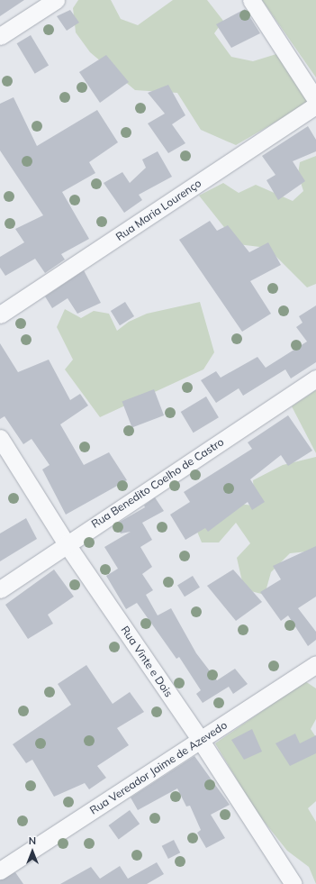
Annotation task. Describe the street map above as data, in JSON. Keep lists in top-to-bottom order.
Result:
{
  "streets": {
    "street": [
      "Rua Maria Lourenço",
      "Rua Benedito Coelho de Castro",
      "Rua Vinte e Dois",
      "Rua Vereador Jaime de Azevedo"
    ]
  },
  "crossings": [
    ["Rua Benedito Coelho de Castro", "Rua Vinte e Dois"],
    ["Rua Vinte e Dois", "Rua Vereador Jaime de Azevedo"]
  ],
  "north": "top"
}
